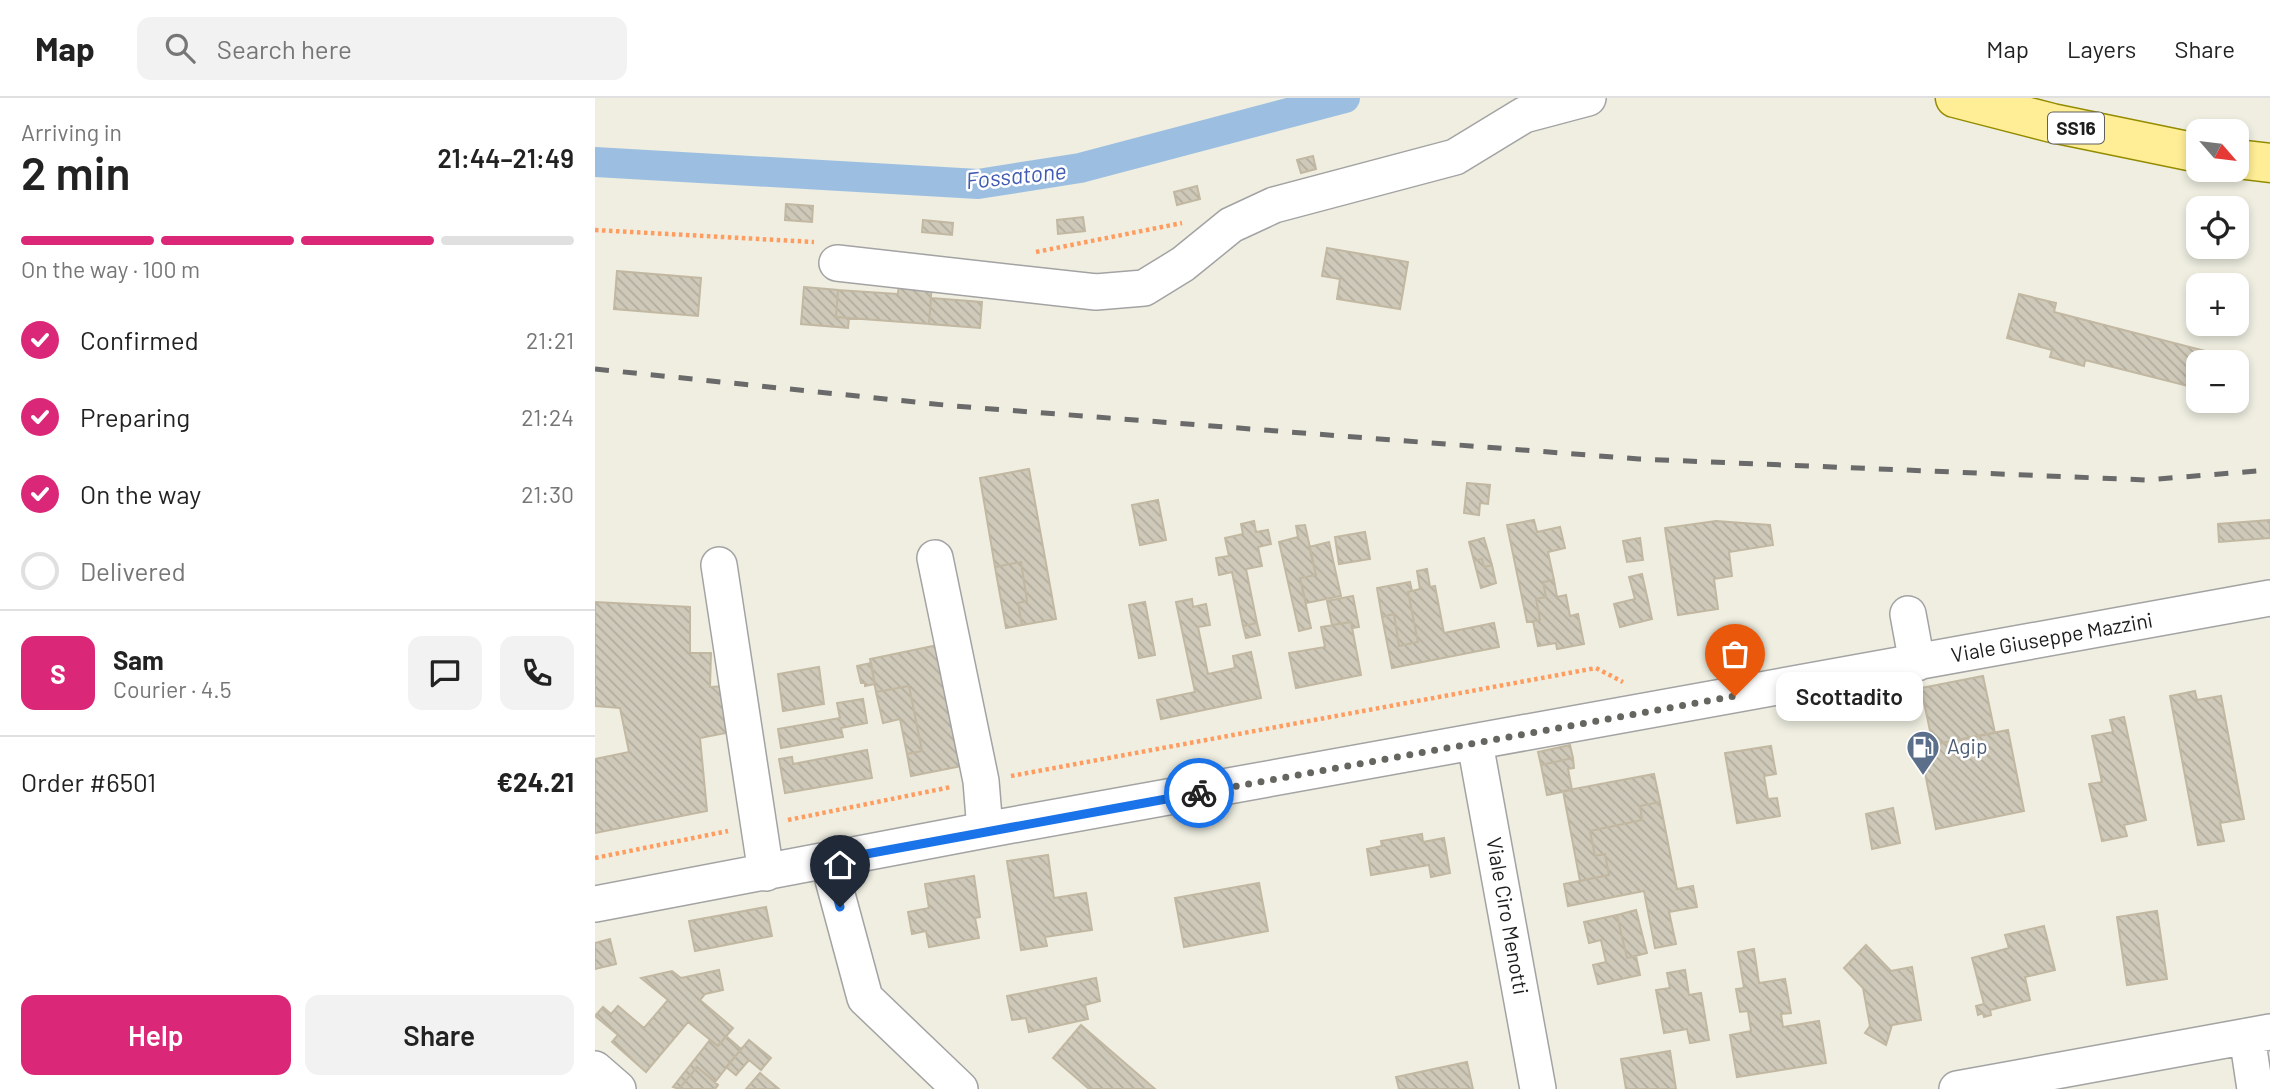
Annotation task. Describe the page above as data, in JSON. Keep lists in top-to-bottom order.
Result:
{
  "streets": {
    "main road": ["SS16"],
    "street": ["Viale Giuseppe Mazzini", "Viale Ciro Menotti"]
  },
  "crossings": [
    ["Viale Giuseppe Mazzini", "Viale Ciro Menotti"]
  ],
  "water": ["Fossatone"],
  "places": {
    "other": ["Scottadito"],
    "fuel station": ["Agip"]
  },
  "north": "bottom right",
  "page": {
    "header": "Map",
    "search": "Search here",
    "nav": ["Map", "Layers", "Share"],
    "heading": ["2 min", "Arriving in", "21:44–21:49"],
    "panel": [
      "Sam",
      "Courier · 4.5",
      "Order #6501",
      "€24.21"
    ],
    "map_buttons": ["+", "−"],
    "bar": "On the way · 100 m",
    "list": [
      ["Confirmed", "21:21"],
      ["Preparing", "21:24"],
      ["On the way", "21:30"],
      "Delivered"
    ],
    "round": "S",
    "bubble": "Scottadito",
    "buttons": ["Help", "Share"]
  }
}
